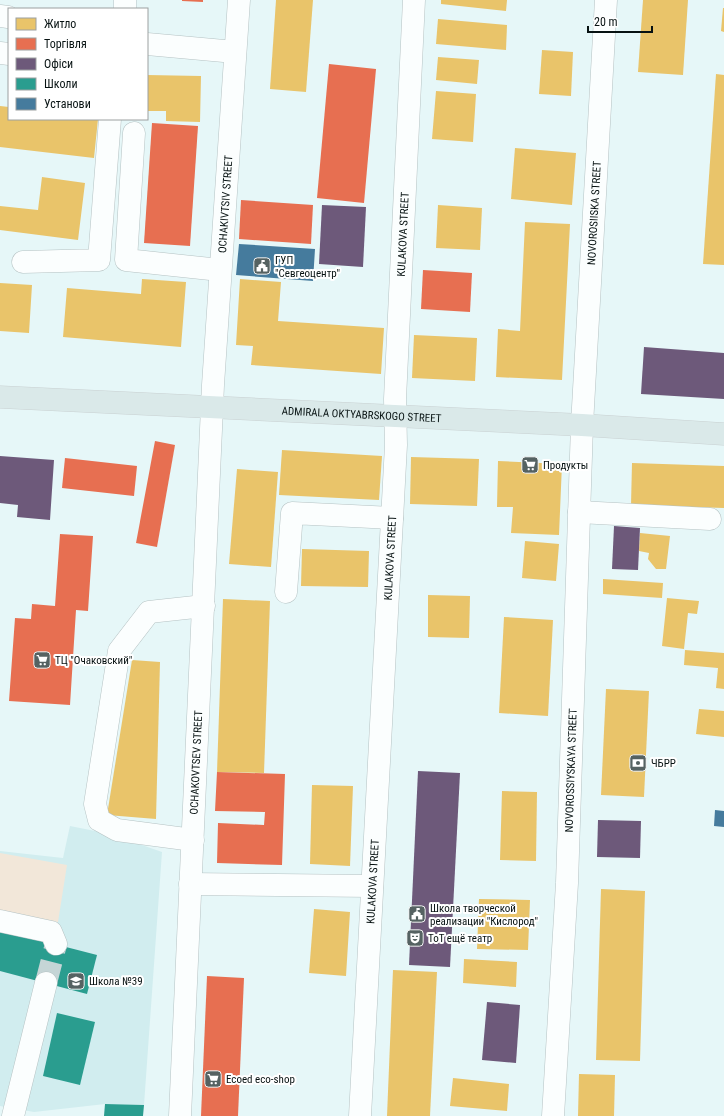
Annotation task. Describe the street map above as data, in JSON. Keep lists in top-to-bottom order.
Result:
{
  "streets": {
    "main road": ["ADMIRALA OKTYABRSKOGO STREET"],
    "street": [
      "OCHAKIVTSIV STREET",
      "NOVOROSIISKA STREET",
      "KULAKOVA STREET",
      "OCHAKOVTSEV STREET",
      "NOVOROSSIYSKAYA STREET"
    ]
  },
  "crossings": [
    ["OCHAKIVTSIV STREET", "ADMIRALA OKTYABRSKOGO STREET"],
    ["OCHAKIVTSIV STREET", "OCHAKOVTSEV STREET"],
    ["NOVOROSIISKA STREET", "ADMIRALA OKTYABRSKOGO STREET"],
    ["NOVOROSIISKA STREET", "NOVOROSSIYSKAYA STREET"],
    ["KULAKOVA STREET", "ADMIRALA OKTYABRSKOGO STREET"],
    ["ADMIRALA OKTYABRSKOGO STREET", "OCHAKOVTSEV STREET"],
    ["ADMIRALA OKTYABRSKOGO STREET", "NOVOROSSIYSKAYA STREET"]
  ],
  "places": {
    "public building": ["ГУП \"Севгеоцентр\"", "Школа творческой реализации \"Кислород\""],
    "supermarket": ["Продукты", "ТЦ \"Очаковский\"", "Ecoed eco-shop"],
    "bank": ["ЧБРР"],
    "theatre": ["ТоТ ещё театр"],
    "school or university": ["Школа №39"]
  },
  "legend": [
    "Житло",
    "Торгівля",
    "Офіси",
    "Школи",
    "Установи"
  ],
  "scale_bar": "20 m"
}
